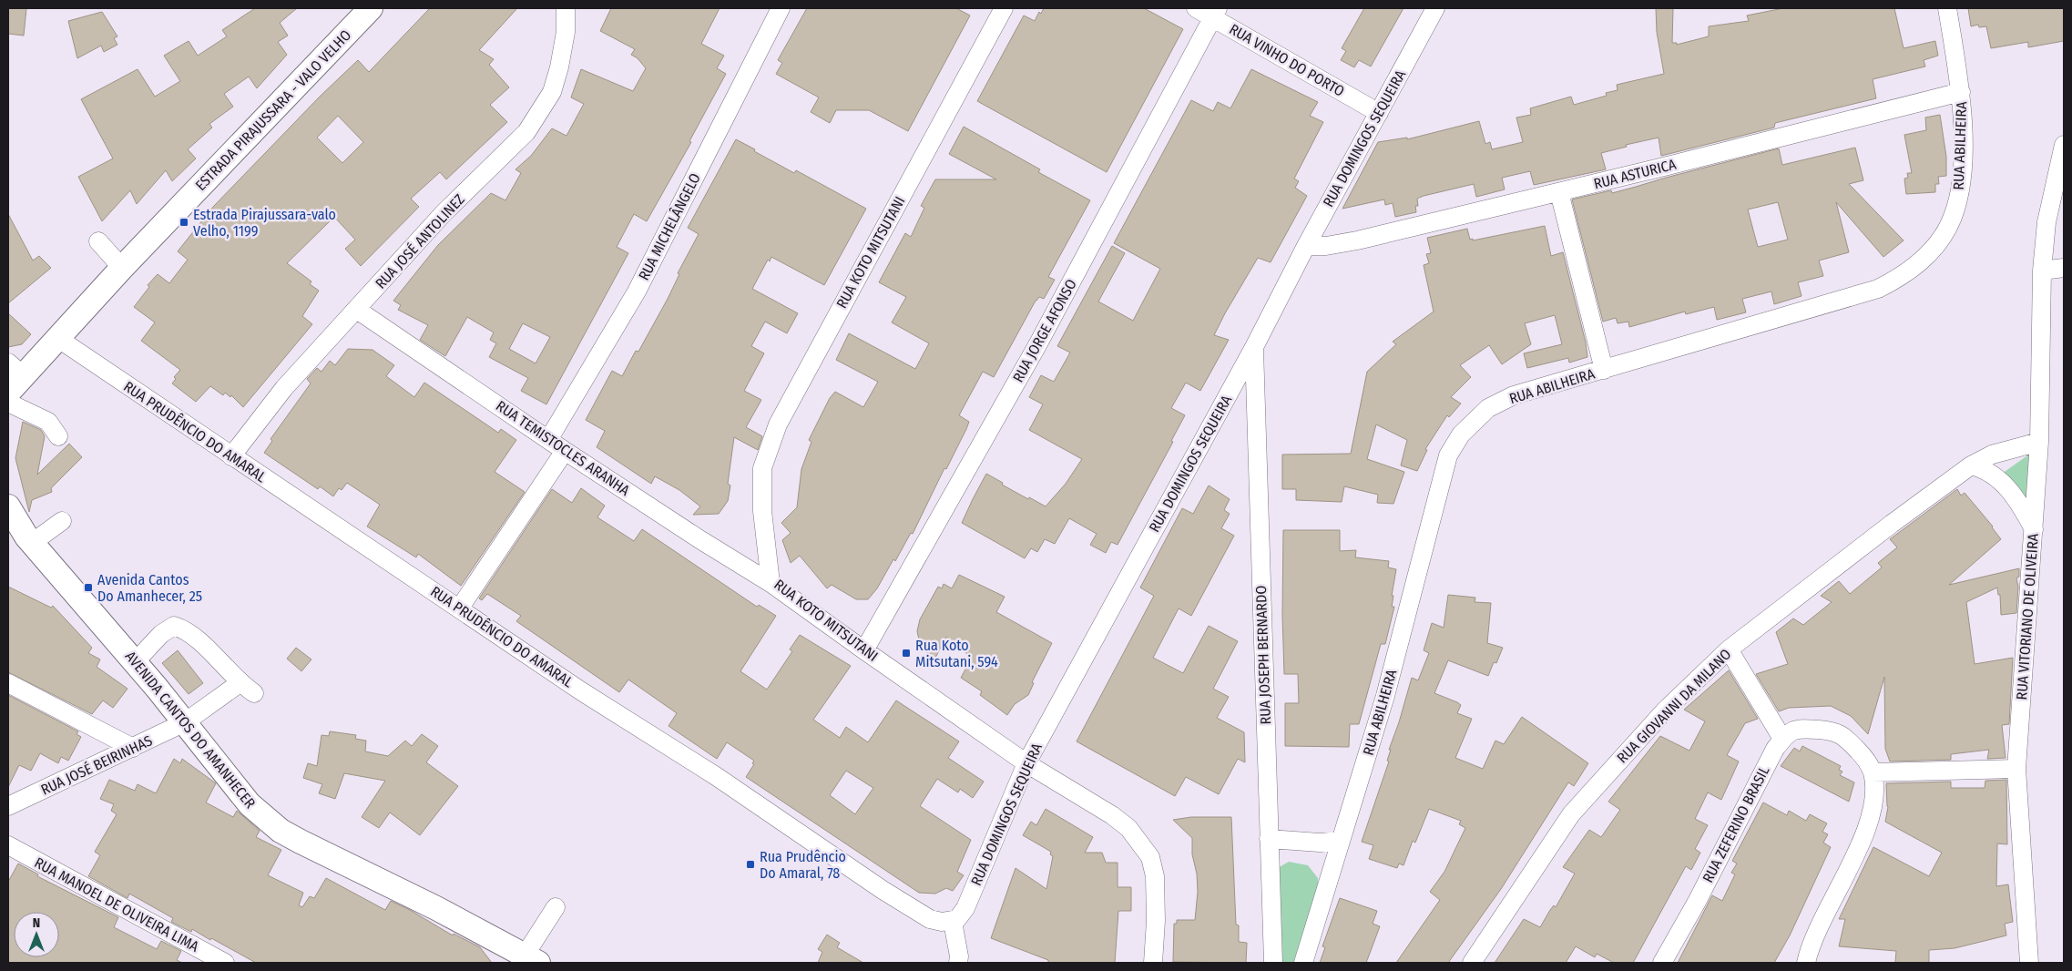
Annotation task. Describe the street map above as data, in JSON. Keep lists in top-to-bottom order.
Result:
{
  "streets": {
    "main road": ["ESTRADA PIRAJUSSARA - VALO VELHO", "AVENIDA CANTOS DO AMANHECER"],
    "street": [
      "RUA VINHO DO PORTO",
      "RUA DOMINGOS SEQUEIRA",
      "RUA ABILHEIRA",
      "RUA ASTURICA",
      "RUA MICHELÂNGELO",
      "RUA JOSÉ ANTOLINEZ",
      "RUA KOTO MITSUTANI",
      "RUA JORGE AFONSO",
      "RUA PRUDÊNCIO DO AMARAL",
      "RUA TEMISTOCLES ARANHA",
      "RUA VITORIANO DE OLIVEIRA",
      "RUA JOSEPH BERNARDO",
      "RUA GIOVANNI DA MILANO",
      "RUA JOSÉ BEIRINHAS",
      "RUA ZEFERINO BRASIL",
      "RUA MANOEL DE OLIVEIRA LIMA"
    ]
  },
  "crossings": [
    ["RUA VINHO DO PORTO", "RUA DOMINGOS SEQUEIRA"],
    ["RUA VINHO DO PORTO", "RUA JORGE AFONSO"],
    ["ESTRADA PIRAJUSSARA - VALO VELHO", "RUA PRUDÊNCIO DO AMARAL"],
    ["RUA DOMINGOS SEQUEIRA", "RUA ASTURICA"],
    ["RUA DOMINGOS SEQUEIRA", "RUA KOTO MITSUTANI"],
    ["RUA DOMINGOS SEQUEIRA", "RUA PRUDÊNCIO DO AMARAL"],
    ["RUA DOMINGOS SEQUEIRA", "RUA JOSEPH BERNARDO"],
    ["RUA ABILHEIRA", "RUA ASTURICA"],
    ["RUA MICHELÂNGELO", "RUA TEMISTOCLES ARANHA"],
    ["RUA JOSÉ ANTOLINEZ", "RUA PRUDÊNCIO DO AMARAL"],
    ["RUA JOSÉ ANTOLINEZ", "RUA TEMISTOCLES ARANHA"],
    ["RUA KOTO MITSUTANI", "RUA JORGE AFONSO"],
    ["RUA KOTO MITSUTANI", "RUA TEMISTOCLES ARANHA"],
    ["RUA VITORIANO DE OLIVEIRA", "RUA GIOVANNI DA MILANO"],
    ["AVENIDA CANTOS DO AMANHECER", "RUA JOSÉ BEIRINHAS"]
  ],
  "places": {
    "transit": [
      "Estrada Pirajussara-valo Velho, 1199",
      "Avenida Cantos Do Amanhecer, 25",
      "Rua Koto Mitsutani, 594",
      "Rua Prudêncio Do Amaral, 78"
    ]
  },
  "north": "top"
}
